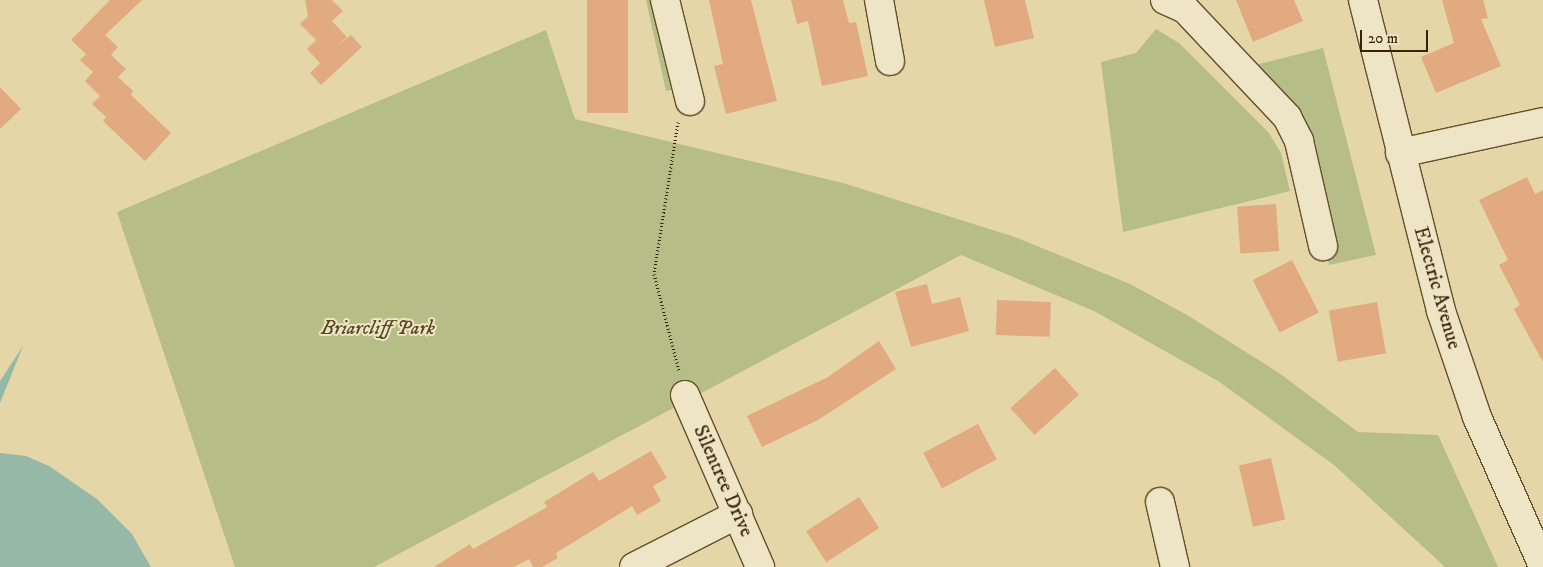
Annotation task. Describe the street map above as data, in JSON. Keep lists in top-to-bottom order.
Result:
{
  "streets": {
    "street": ["Electric Avenue", "Silentree Drive"]
  },
  "parks": ["Briarcliff Park"],
  "scale_bar": "20 m"
}
